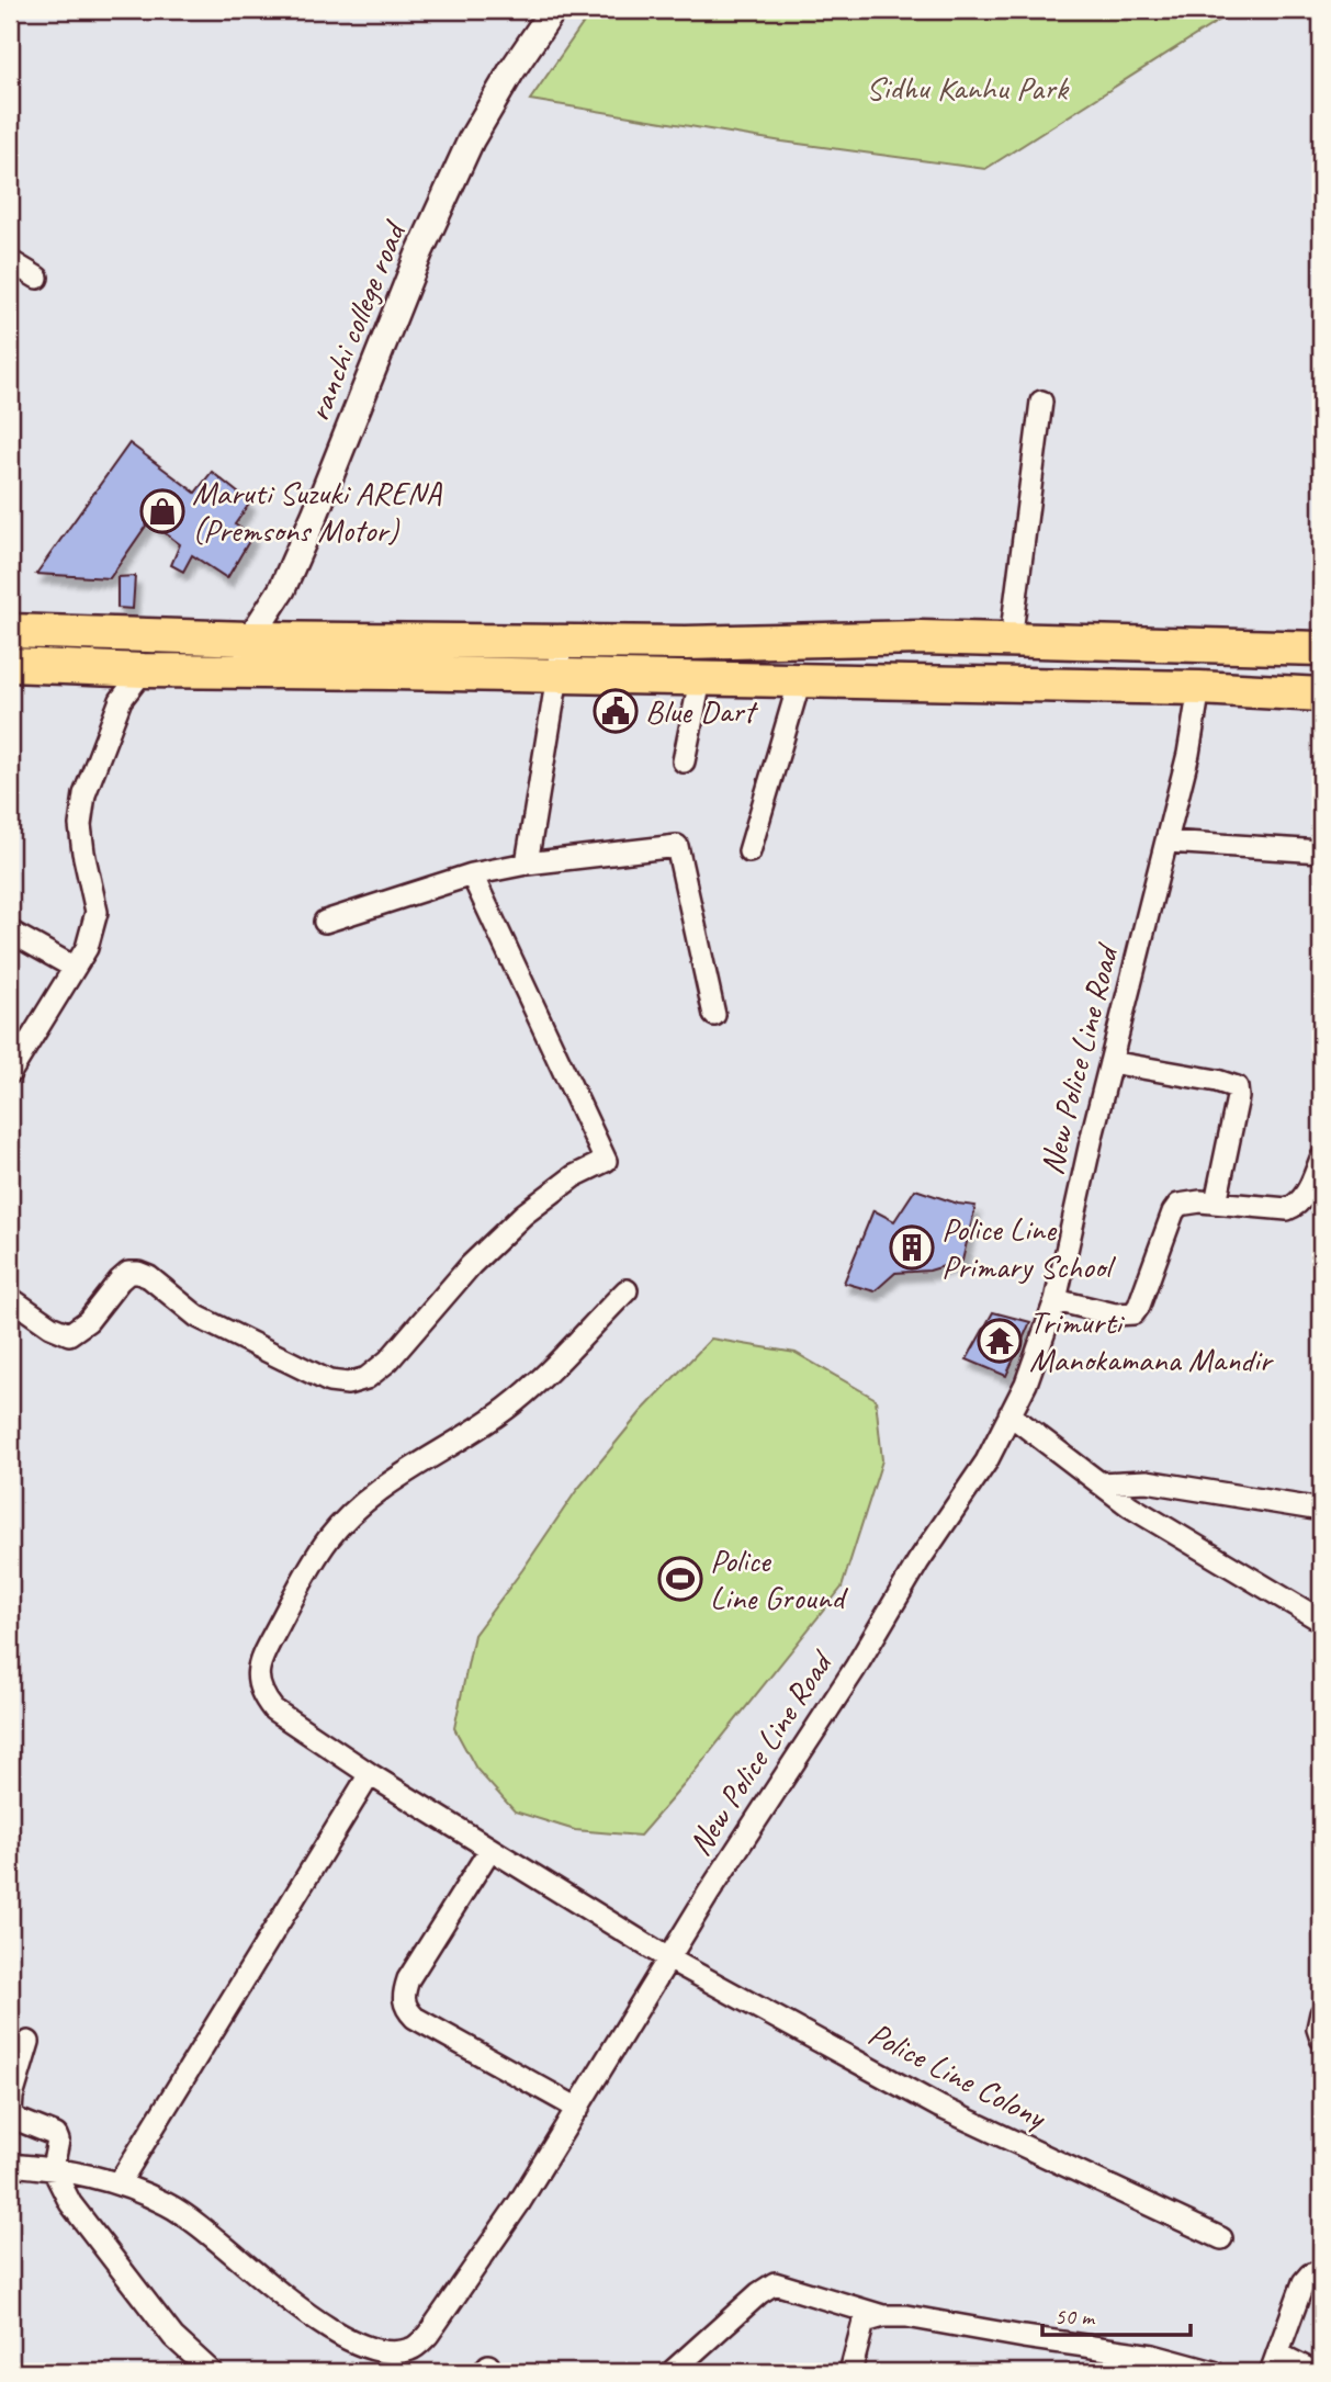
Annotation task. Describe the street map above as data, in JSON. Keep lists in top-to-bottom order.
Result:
{
  "streets": {
    "street": ["ranchi college road", "New Police Line Road", "Police Line Colony"]
  },
  "crossings": [
    ["New Police Line Road", "Police Line Colony"]
  ],
  "parks": ["Sidhu Kanhu Park"],
  "places": {
    "shop": ["Maruti Suzuki ARENA (Premsons Motor)"],
    "public building": ["Blue Dart"],
    "building": ["Police Line Primary School"],
    "temple": ["Trimurti Manokamana Mandir"],
    "sports": ["Police Line Ground"]
  },
  "scale_bar": "50 m"
}
